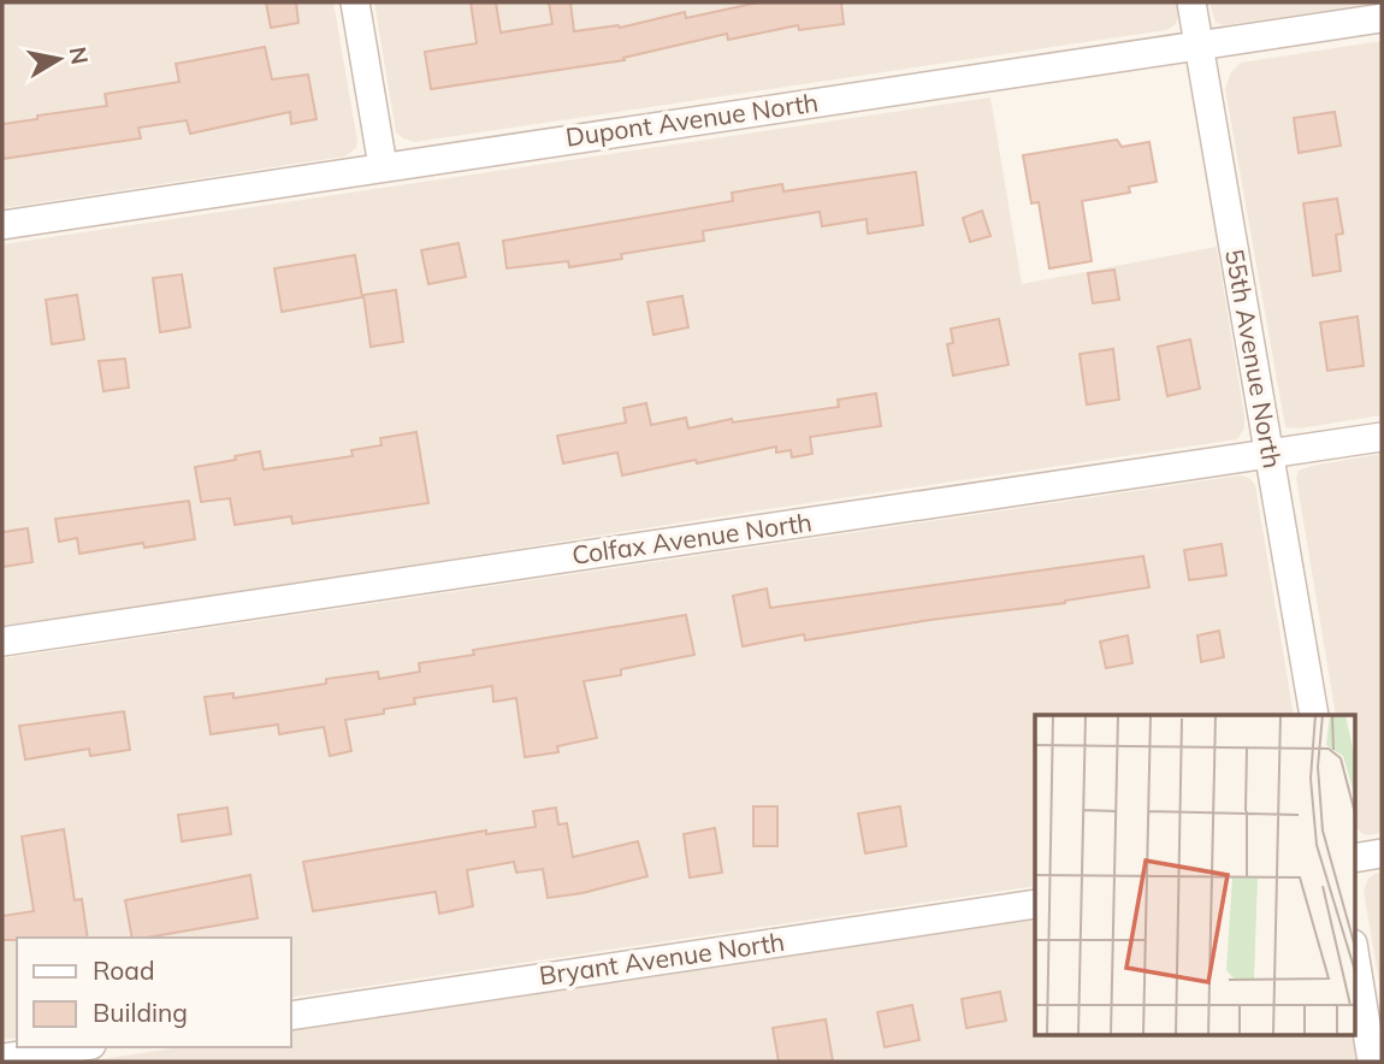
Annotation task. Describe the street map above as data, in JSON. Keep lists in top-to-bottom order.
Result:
{
  "streets": {
    "street": [
      "Dupont Avenue North",
      "55th Avenue North",
      "Colfax Avenue North",
      "Bryant Avenue North"
    ]
  },
  "crossings": [
    ["Dupont Avenue North", "55th Avenue North"],
    ["55th Avenue North", "Colfax Avenue North"]
  ],
  "legend": ["Road", "Building"],
  "north": "right"
}
